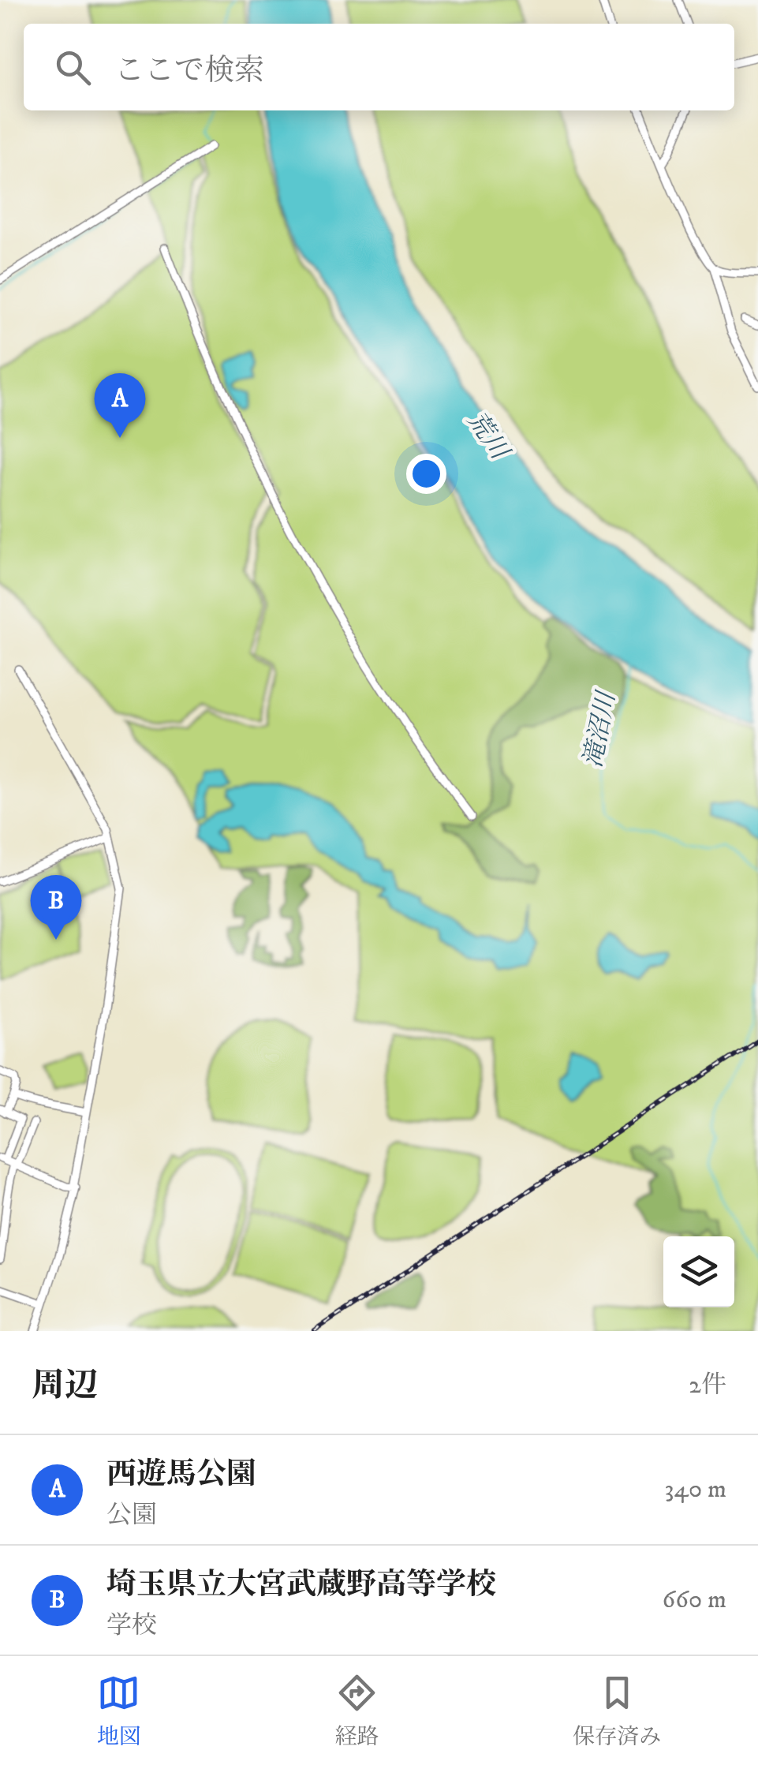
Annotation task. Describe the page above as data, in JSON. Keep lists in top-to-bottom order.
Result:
{
  "water": ["荒川", "滝沼川"],
  "page": {
    "search": "ここで検索",
    "pins": ["A", "B"],
    "heading": ["周辺", "2件"],
    "list": [
      {
        "mark": "A",
        "name": "西遊馬公園",
        "note": "公園",
        "value": "340 m"
      },
      {
        "mark": "B",
        "name": "埼玉県立大宮武蔵野高等学校",
        "note": "学校",
        "value": "660 m"
      }
    ],
    "nav": ["地図", "経路", "保存済み"]
  }
}
